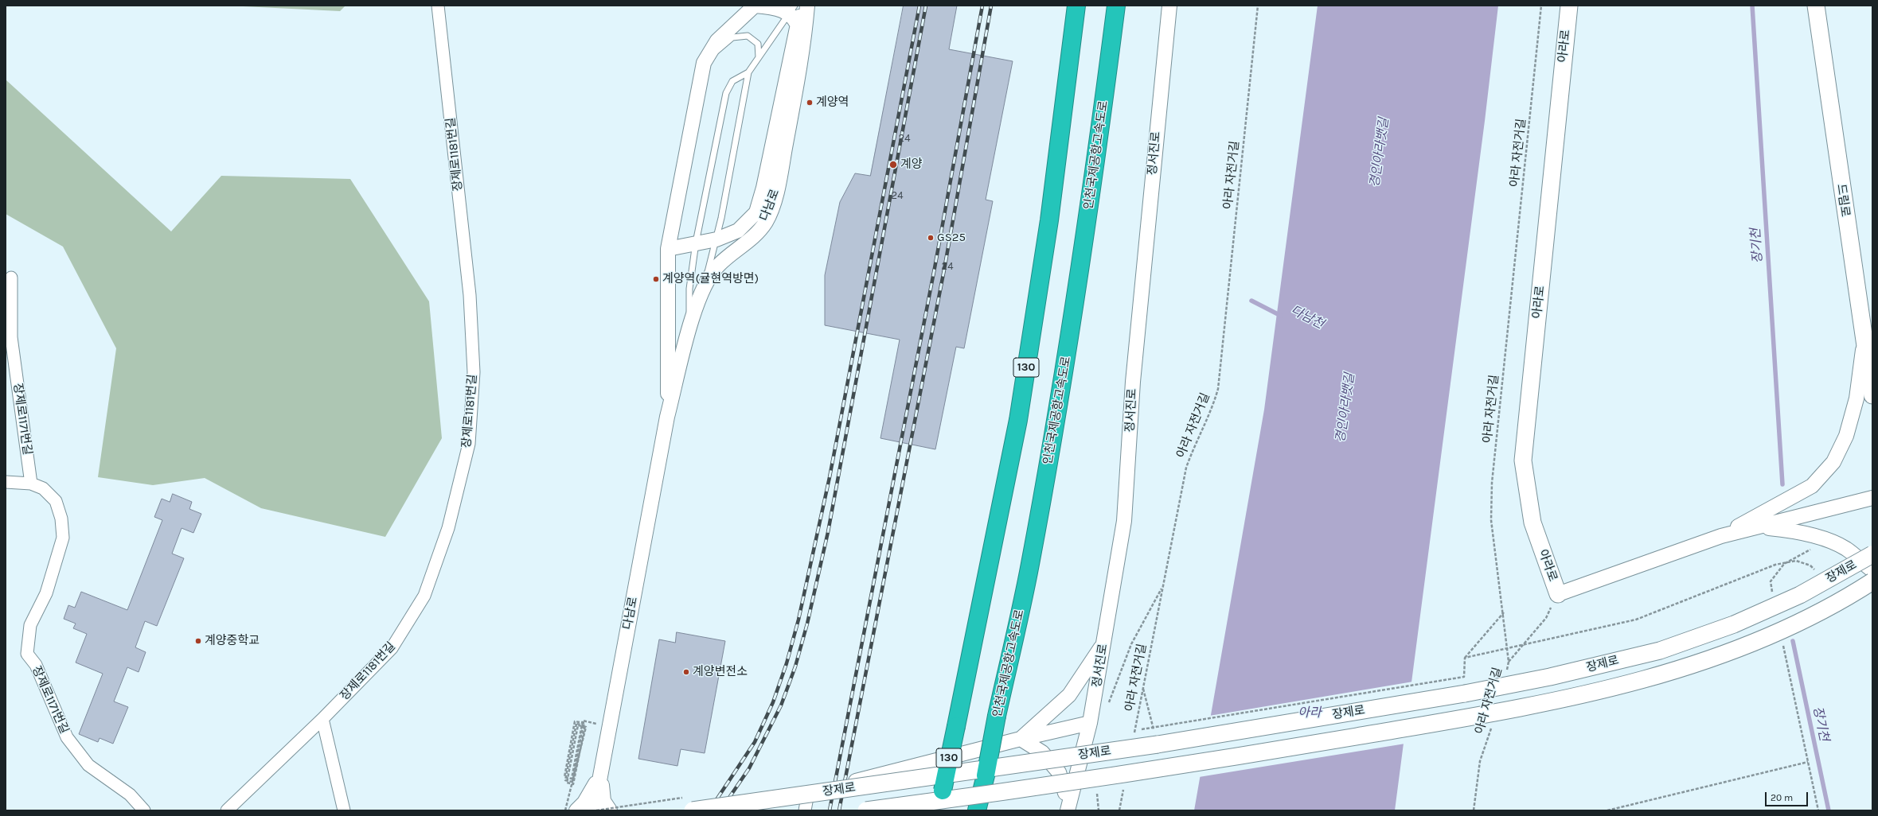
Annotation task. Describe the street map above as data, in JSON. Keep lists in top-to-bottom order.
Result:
{
  "streets": {
    "highway": ["인천국제공항고속도로", "130"],
    "main road": ["아라로", "드림로", "장제로"],
    "street": [
      "정서진로",
      "장제로1181번길",
      "다남로",
      "장제로1171번길"
    ],
    "path": ["아라 자전거길"]
  },
  "crossings": [
    ["정서진로", "장제로"]
  ],
  "water": [
    "경인아라뱃길",
    "장기천",
    "다남천",
    "아라"
  ],
  "places": [
    "계양역",
    "계양",
    "GS25",
    "계양역(귤현역방면)",
    "계양중학교",
    "계양변전소"
  ],
  "house_numbers": ["24", "24", "24"],
  "scale_bar": "20 m"
}
